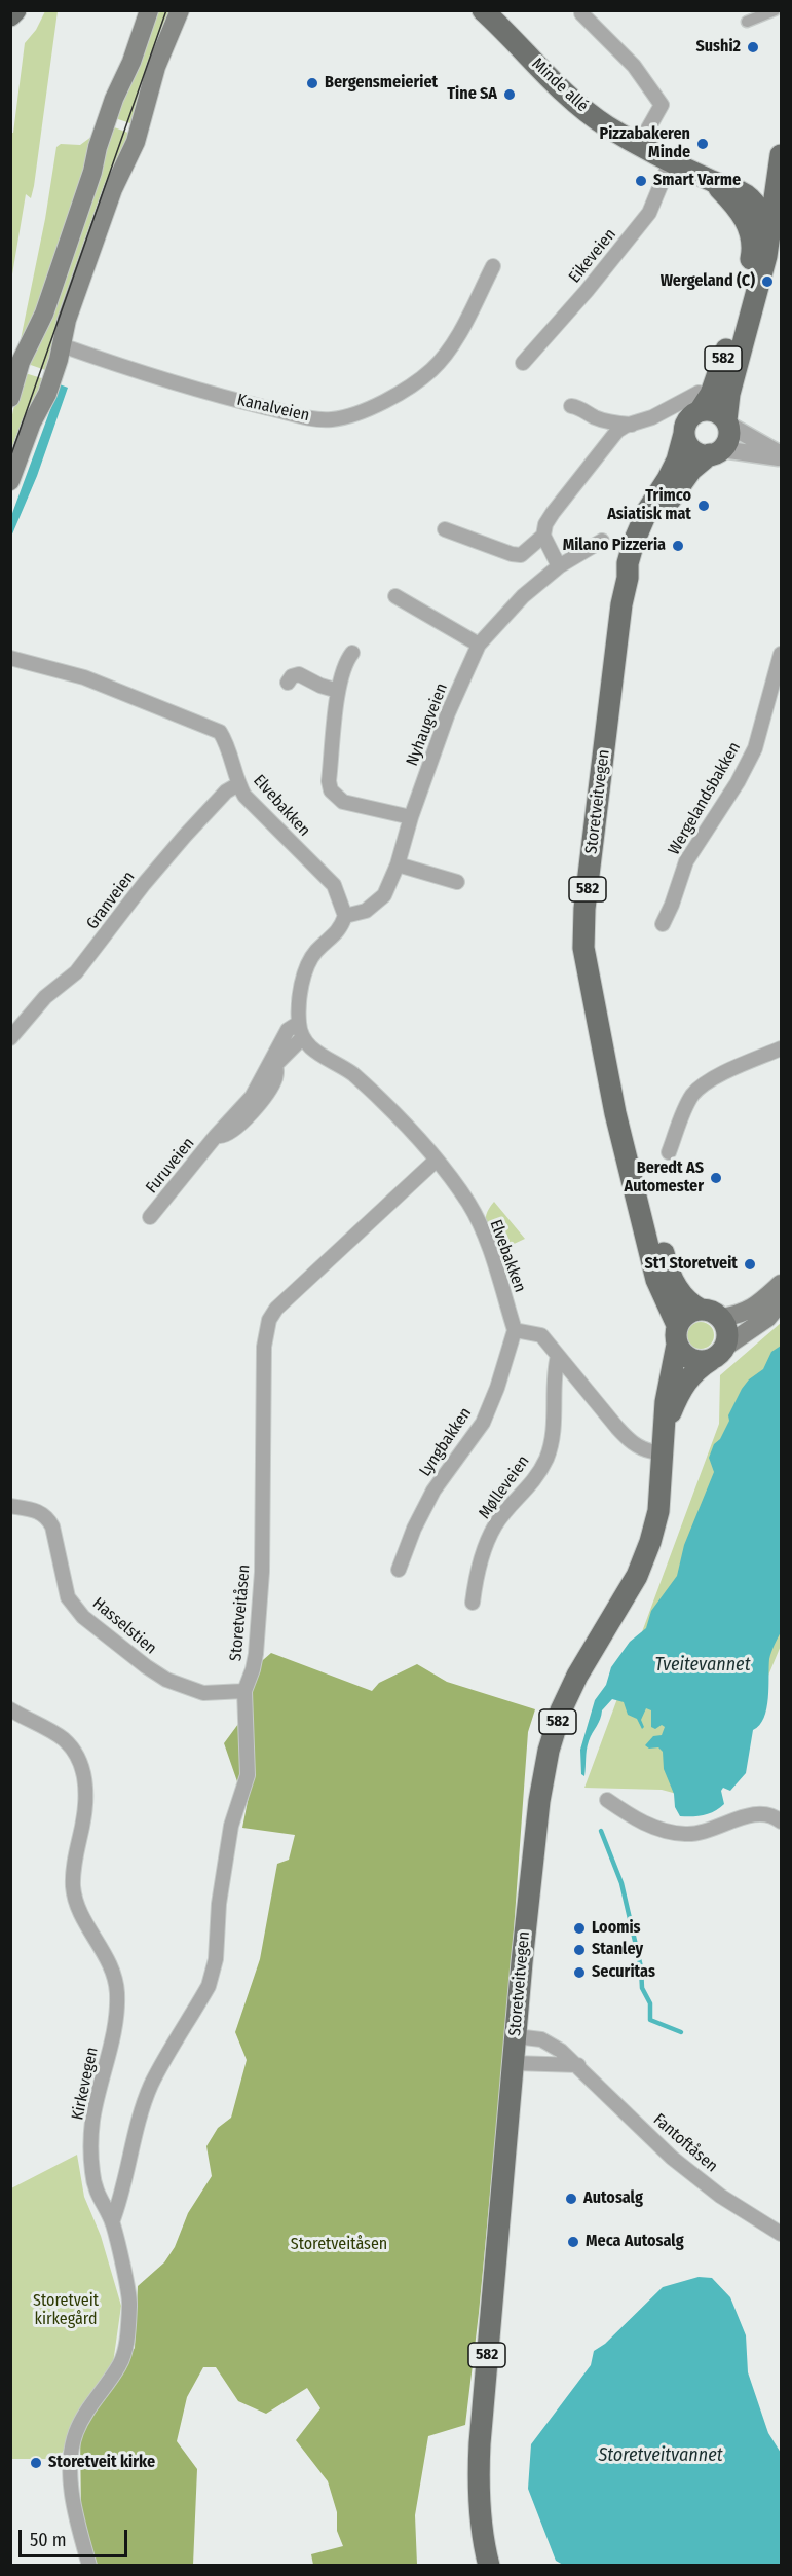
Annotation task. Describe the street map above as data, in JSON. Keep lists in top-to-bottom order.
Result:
{
  "streets": {
    "main road": ["Minde allé", "582", "Storetveitvegen"],
    "street": [
      "Eikeveien",
      "Kanalveien",
      "Nyhaugveien",
      "Wergelandsbakken",
      "Elvebakken",
      "Granveien",
      "Furuveien",
      "Lyngbakken",
      "Mølleveien",
      "Storetveitåsen",
      "Hasselstien",
      "Kirkevegen",
      "Fantoftåsen"
    ]
  },
  "crossings": [
    ["Minde allé", "Eikeveien"],
    ["Minde allé", "582"],
    ["Minde allé", "Storetveitvegen"],
    ["582", "Storetveitvegen"],
    ["Nyhaugveien", "Elvebakken"],
    ["Storetveitvegen", "Fantoftåsen"],
    ["Elvebakken", "Granveien"],
    ["Elvebakken", "Lyngbakken"],
    ["Elvebakken", "Storetveitåsen"],
    ["Storetveitåsen", "Hasselstien"],
    ["Storetveitåsen", "Kirkevegen"]
  ],
  "water": ["Tveitevannet", "Storetveitvannet"],
  "parks": ["Storetveitåsen", "Storetveit kirkegård"],
  "places": [
    "Sushi2",
    "Bergensmeieriet",
    "Tine SA",
    "Pizzabakeren Minde",
    "Smart Varme",
    "Wergeland (C)",
    "Trimco Asiatisk mat",
    "Milano Pizzeria",
    "Beredt AS Automester",
    "St1 Storetveit",
    "Loomis",
    "Stanley",
    "Securitas",
    "Autosalg",
    "Meca Autosalg",
    "Storetveit kirke"
  ],
  "scale_bar": "50 m"
}
